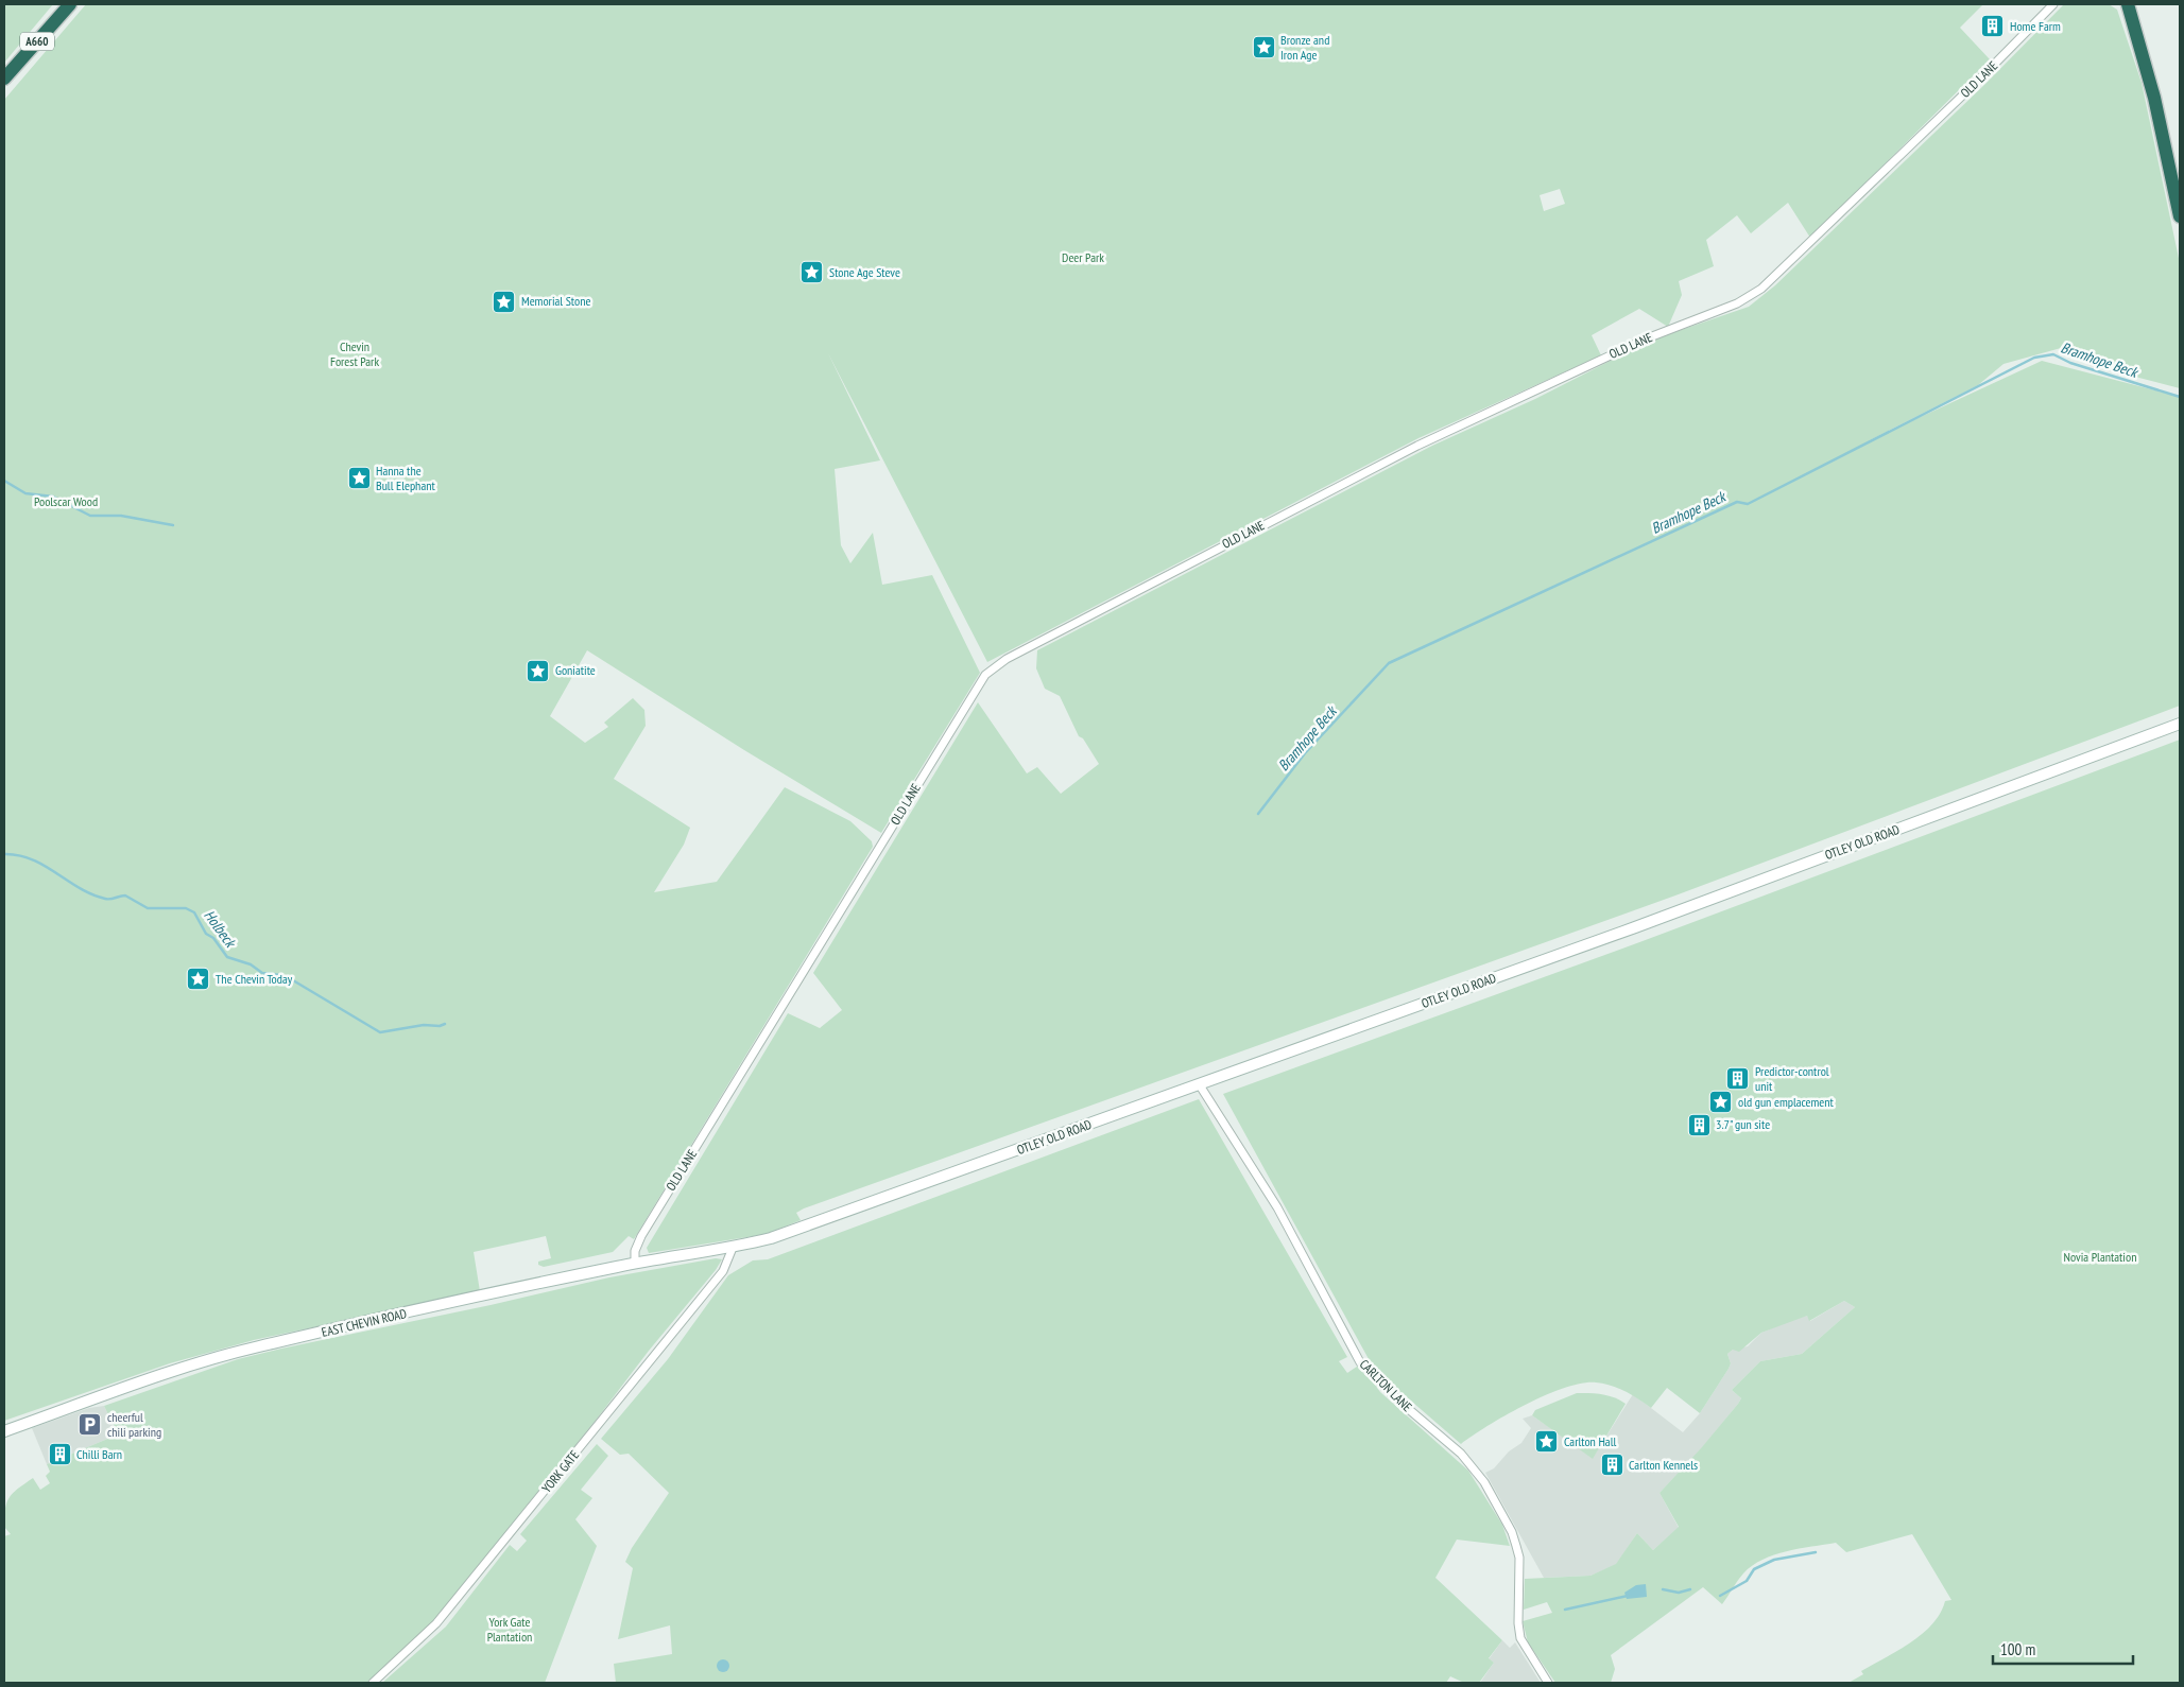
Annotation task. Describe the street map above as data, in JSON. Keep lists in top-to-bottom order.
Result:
{
  "streets": {
    "highway": ["A660"],
    "street": [
      "OLD LANE",
      "OTLEY OLD ROAD",
      "EAST CHEVIN ROAD",
      "CARLTON LANE",
      "YORK GATE"
    ]
  },
  "crossings": [
    ["OLD LANE", "EAST CHEVIN ROAD"],
    ["OTLEY OLD ROAD", "EAST CHEVIN ROAD"],
    ["OTLEY OLD ROAD", "CARLTON LANE"],
    ["OTLEY OLD ROAD", "YORK GATE"],
    ["EAST CHEVIN ROAD", "YORK GATE"]
  ],
  "water": ["Bramhope Beck", "Holbeck"],
  "parks": [
    "Deer Park",
    "Chevin Forest Park",
    "Poolscar Wood",
    "Novia Plantation",
    "York Gate Plantation"
  ],
  "places": {
    "building": [
      "Home Farm",
      "Predictor-control unit",
      "3.7\" gun site",
      "Chilli Barn",
      "Carlton Kennels"
    ],
    "place": [
      "Bronze and Iron Age",
      "Stone Age Steve",
      "Memorial Stone",
      "Hanna the Bull Elephant",
      "Goniatite",
      "The Chevin Today",
      "old gun emplacement",
      "Carlton Hall"
    ],
    "parking": ["cheerful chili parking"]
  },
  "scale_bar": "100 m"
}
